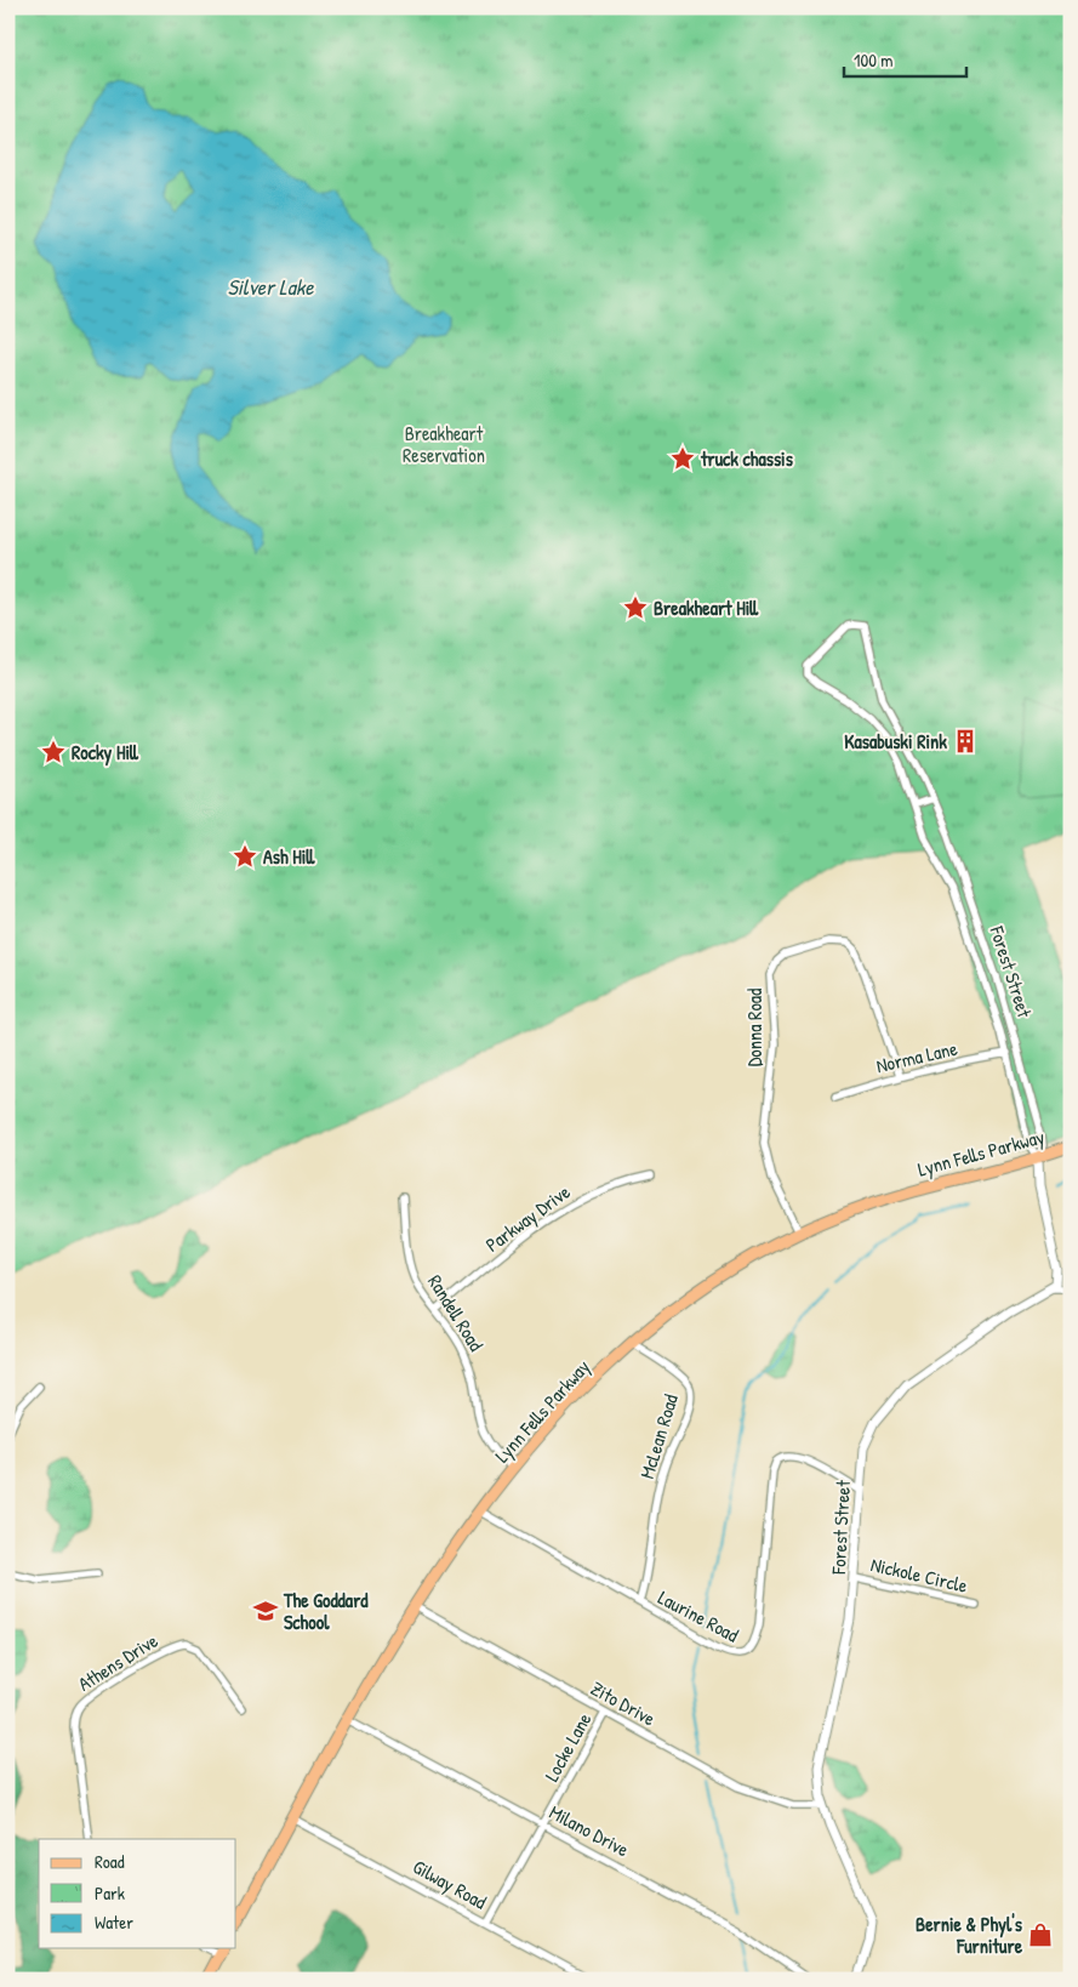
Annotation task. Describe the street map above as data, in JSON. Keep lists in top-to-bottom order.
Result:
{
  "streets": {
    "main road": ["Lynn Fells Parkway"],
    "street": [
      "Forest Street",
      "Donna Road",
      "Norma Lane",
      "Parkway Drive",
      "Randell Road",
      "McLean Road",
      "Nickole Circle",
      "Laurine Road",
      "Athens Drive",
      "Zito Drive",
      "Locke Lane",
      "Milano Drive",
      "Gilway Road"
    ]
  },
  "crossings": [
    ["Forest Street", "Norma Lane"],
    ["Forest Street", "Lynn Fells Parkway"],
    ["Forest Street", "Nickole Circle"],
    ["Forest Street", "Laurine Road"],
    ["Forest Street", "Zito Drive"],
    ["Donna Road", "Norma Lane"],
    ["Donna Road", "Lynn Fells Parkway"],
    ["Lynn Fells Parkway", "Randell Road"],
    ["Lynn Fells Parkway", "McLean Road"],
    ["Lynn Fells Parkway", "Laurine Road"],
    ["Lynn Fells Parkway", "Zito Drive"],
    ["Lynn Fells Parkway", "Milano Drive"],
    ["Lynn Fells Parkway", "Gilway Road"],
    ["Parkway Drive", "Randell Road"],
    ["McLean Road", "Laurine Road"],
    ["Zito Drive", "Locke Lane"],
    ["Locke Lane", "Milano Drive"],
    ["Locke Lane", "Gilway Road"]
  ],
  "water": ["Silver Lake"],
  "parks": ["Breakheart Reservation"],
  "places": {
    "place": [
      "truck chassis",
      "Breakheart Hill",
      "Rocky Hill",
      "Ash Hill"
    ],
    "building": ["Kasabuski Rink"],
    "school or university": ["The Goddard School"],
    "shop": ["Bernie & Phyl's Furniture"]
  },
  "legend": ["Road", "Park", "Water"],
  "scale_bar": "100 m"
}
